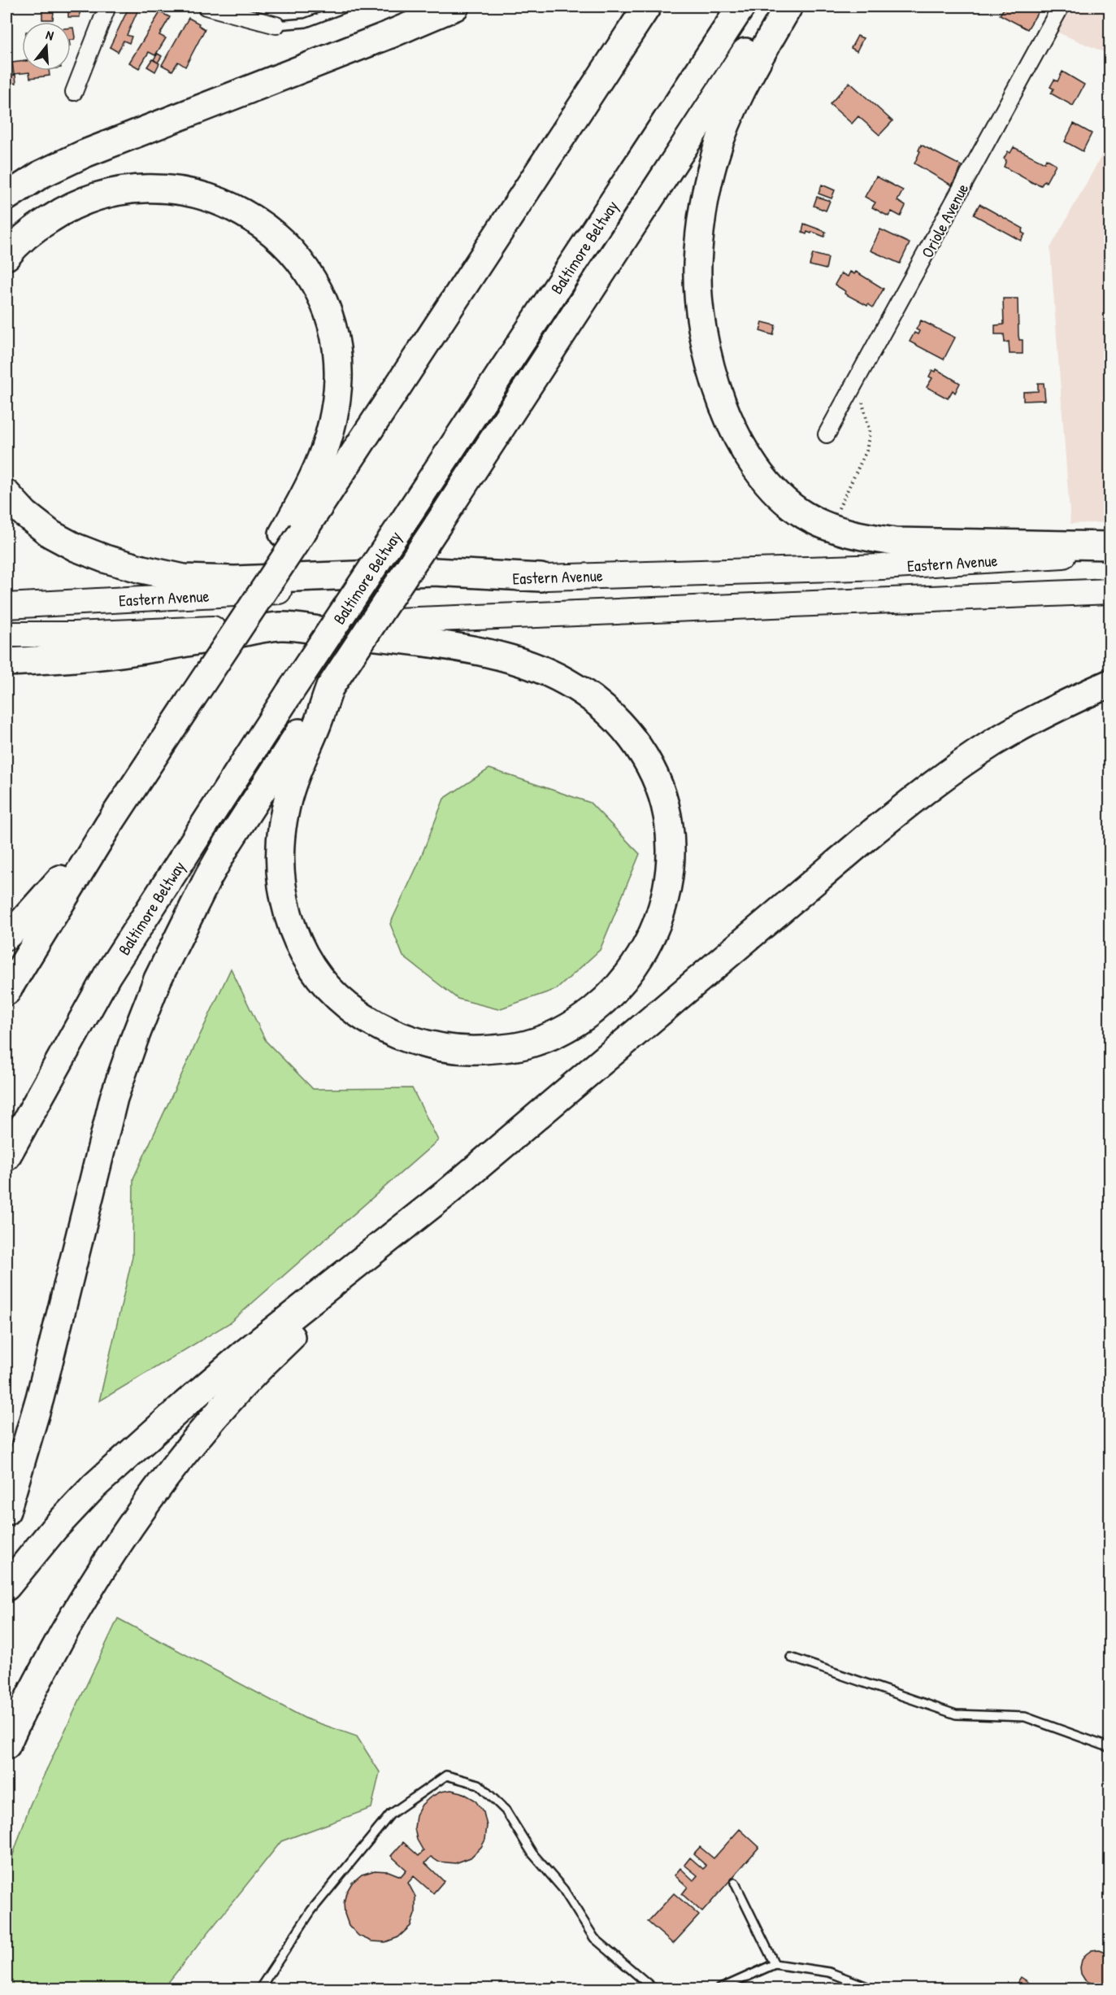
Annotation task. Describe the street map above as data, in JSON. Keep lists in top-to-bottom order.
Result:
{
  "streets": {
    "highway": ["Baltimore Beltway"],
    "main road": ["Eastern Avenue"],
    "street": ["Oriole Avenue"]
  },
  "north": "top"
}
